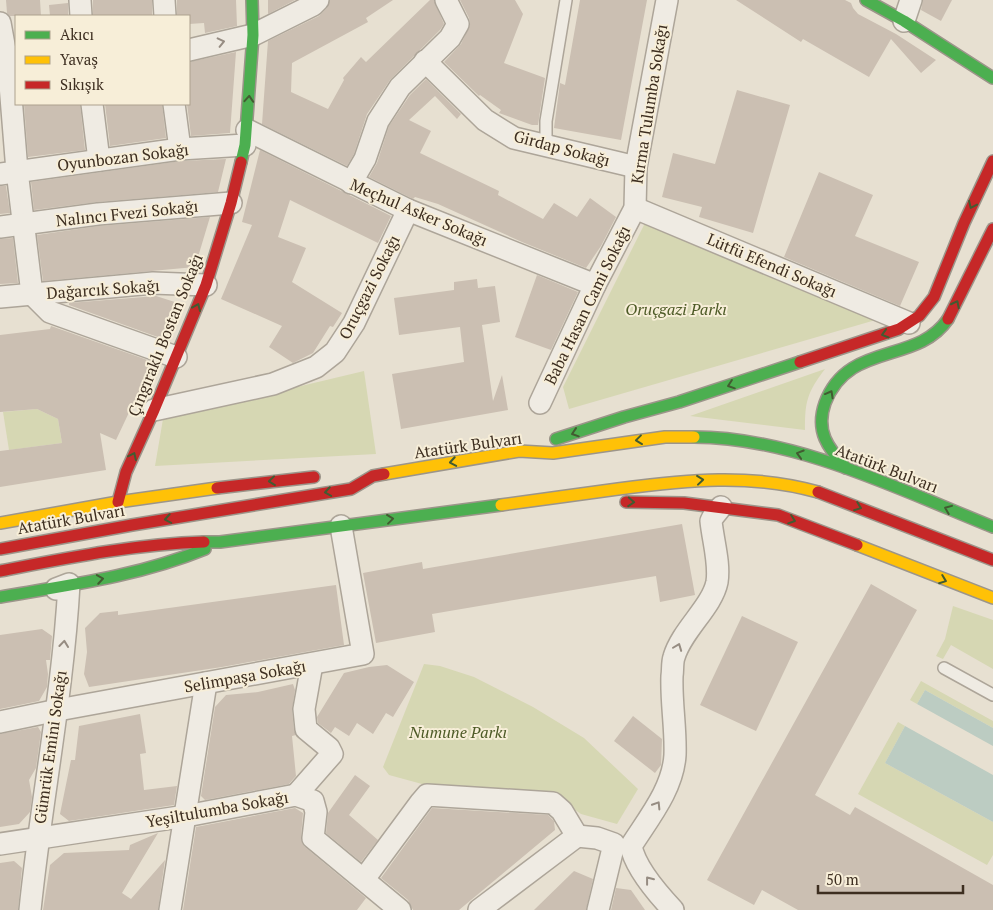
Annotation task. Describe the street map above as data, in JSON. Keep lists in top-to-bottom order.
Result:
{
  "streets": {
    "main road": ["Çıngıraklı Bostan Sokağı", "Atatürk Bulvarı"],
    "street": [
      "Kırma Tulumba Sokağı",
      "Girdap Sokağı",
      "Oyunbozan Sokağı",
      "Meçhul Asker Sokağı",
      "Nalıncı Fvezi Sokağı",
      "Lütfü Efendi Sokağı",
      "Oruçgazi Sokağı",
      "Dağarcık Sokağı",
      "Baba Hasan Cami Sokağı",
      "Selimpaşa Sokağı",
      "Gümrük Emini Sokağı",
      "Yeşiltulumba Sokağı"
    ]
  },
  "crossings": [
    ["Kırma Tulumba Sokağı", "Girdap Sokağı"],
    ["Kırma Tulumba Sokağı", "Lütfü Efendi Sokağı"],
    ["Kırma Tulumba Sokağı", "Baba Hasan Cami Sokağı"],
    ["Oyunbozan Sokağı", "Meçhul Asker Sokağı"],
    ["Oyunbozan Sokağı", "Çıngıraklı Bostan Sokağı"],
    ["Meçhul Asker Sokağı", "Oruçgazi Sokağı"],
    ["Meçhul Asker Sokağı", "Baba Hasan Cami Sokağı"],
    ["Meçhul Asker Sokağı", "Çıngıraklı Bostan Sokağı"],
    ["Nalıncı Fvezi Sokağı", "Çıngıraklı Bostan Sokağı"],
    ["Lütfü Efendi Sokağı", "Baba Hasan Cami Sokağı"],
    ["Oruçgazi Sokağı", "Çıngıraklı Bostan Sokağı"],
    ["Dağarcık Sokağı", "Çıngıraklı Bostan Sokağı"],
    ["Selimpaşa Sokağı", "Gümrük Emini Sokağı"],
    ["Gümrük Emini Sokağı", "Yeşiltulumba Sokağı"]
  ],
  "one_way": ["Çıngıraklı Bostan Sokağı"],
  "parks": ["Oruçgazi Parkı", "Numune Parkı"],
  "legend": ["Akıcı", "Yavaş", "Sıkışık"],
  "scale_bar": "50 m"
}
